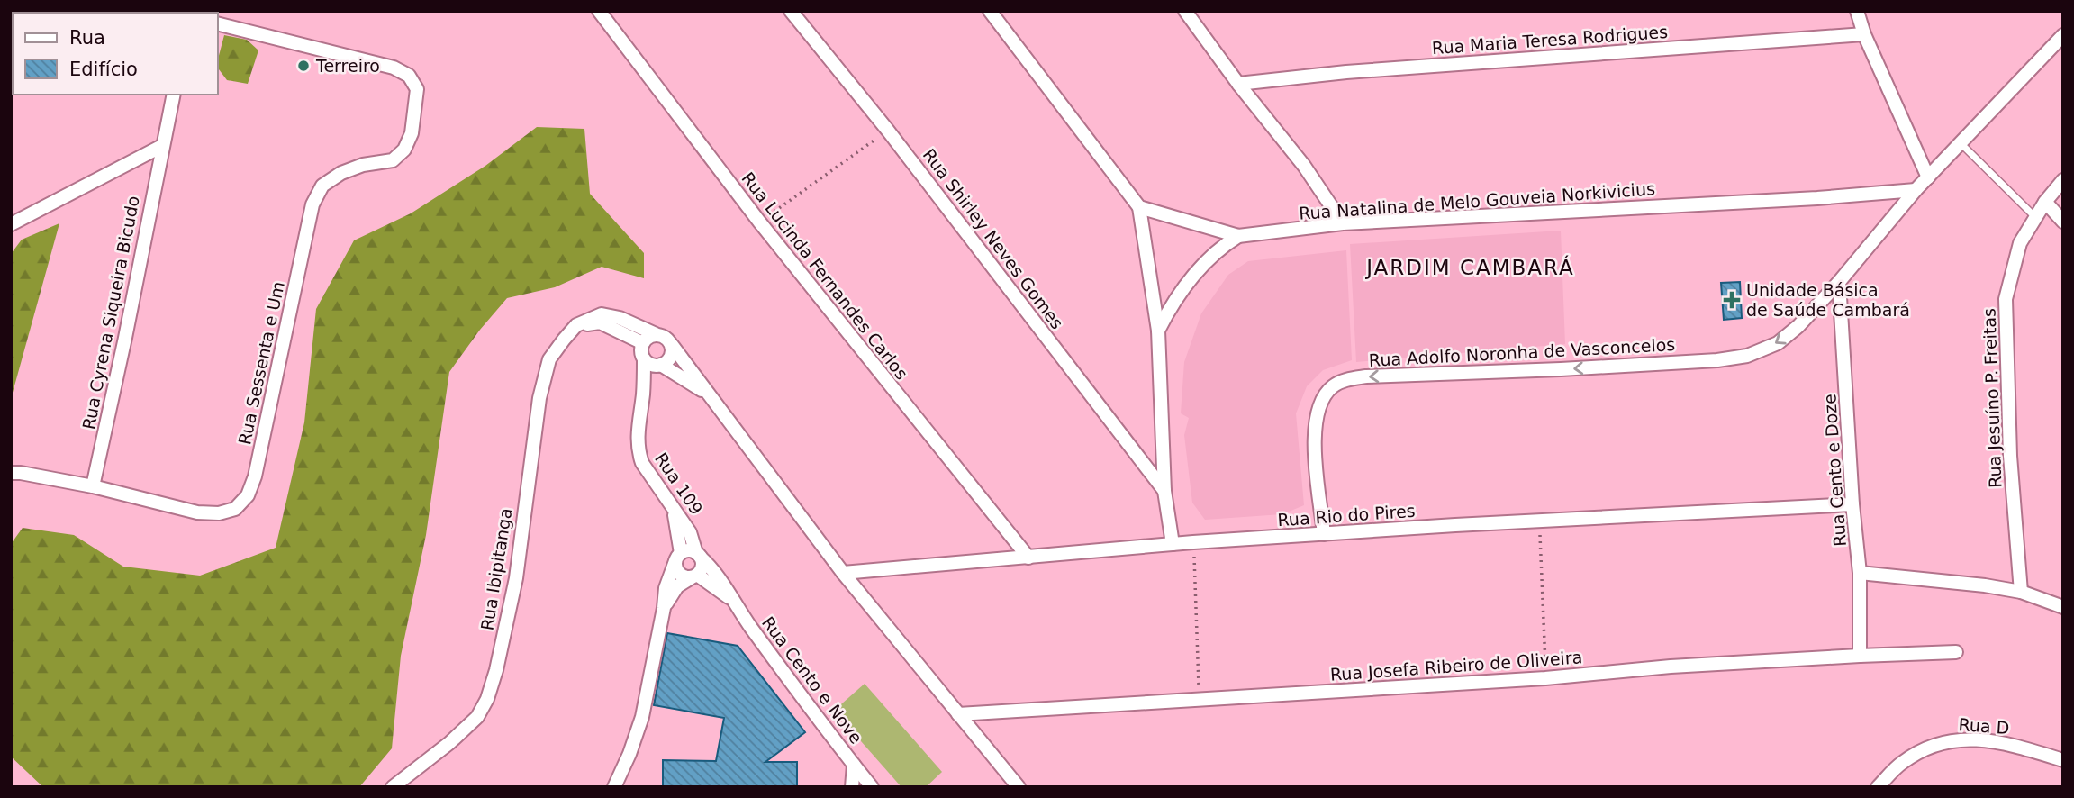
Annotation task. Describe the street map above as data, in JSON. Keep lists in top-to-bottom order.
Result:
{
  "streets": {
    "street": [
      "Rua Maria Teresa Rodrigues",
      "Rua Natalina de Melo Gouveia Norkivicius",
      "Rua Shirley Neves Gomes",
      "Rua Lucinda Fernandes Carlos",
      "Rua Cyrena Siqueira Bicudo",
      "Rua Adolfo Noronha de Vasconcelos",
      "Rua Sessenta e Um",
      "Rua Jesuíno P. Freitas",
      "Rua Cento e Doze",
      "Rua 109",
      "Rua Rio do Pires",
      "Rua Ibipitanga",
      "Rua Josefa Ribeiro de Oliveira",
      "Rua Cento e Nove",
      "Rua D"
    ]
  },
  "crossings": [
    ["Rua Natalina de Melo Gouveia Norkivicius", "Rua Adolfo Noronha de Vasconcelos"],
    ["Rua Lucinda Fernandes Carlos", "Rua Rio do Pires"],
    ["Rua Cyrena Siqueira Bicudo", "Rua Sessenta e Um"],
    ["Rua Adolfo Noronha de Vasconcelos", "Rua Cento e Doze"],
    ["Rua Adolfo Noronha de Vasconcelos", "Rua Rio do Pires"],
    ["Rua Cento e Doze", "Rua Rio do Pires"],
    ["Rua Cento e Doze", "Rua Josefa Ribeiro de Oliveira"],
    ["Rua 109", "Rua Cento e Nove"]
  ],
  "one_way": ["Rua Adolfo Noronha de Vasconcelos"],
  "districts": ["JARDIM CAMBARÁ"],
  "places": {
    "other": ["Terreiro"],
    "health": ["Unidade Básica de Saúde Cambará"]
  },
  "legend": ["Rua", "Edifício"]
}
